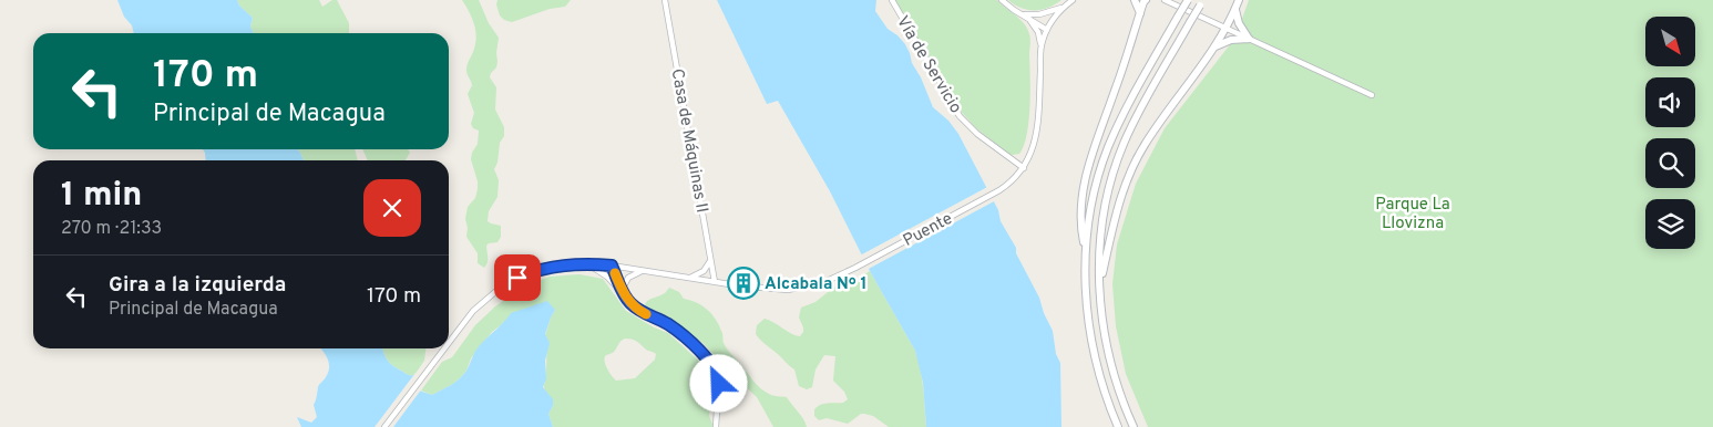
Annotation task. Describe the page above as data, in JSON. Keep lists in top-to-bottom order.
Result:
{
  "streets": {
    "street": ["Vía de Servicio", "Casa de Máquinas II", "Puente"]
  },
  "crossings": [
    ["Vía de Servicio", "Puente"]
  ],
  "parks": ["Parque La Llovizna"],
  "places": {
    "building": ["Alcabala Nº 1"]
  },
  "north": "bottom right",
  "page": {
    "turn": ["170 m", "Principal de Macagua"],
    "heading": ["1 min", "270 m · 21:33"],
    "list": [
      {
        "name": "Gira a la izquierda",
        "note": "Principal de Macagua",
        "value": "170 m"
      }
    ]
  }
}
